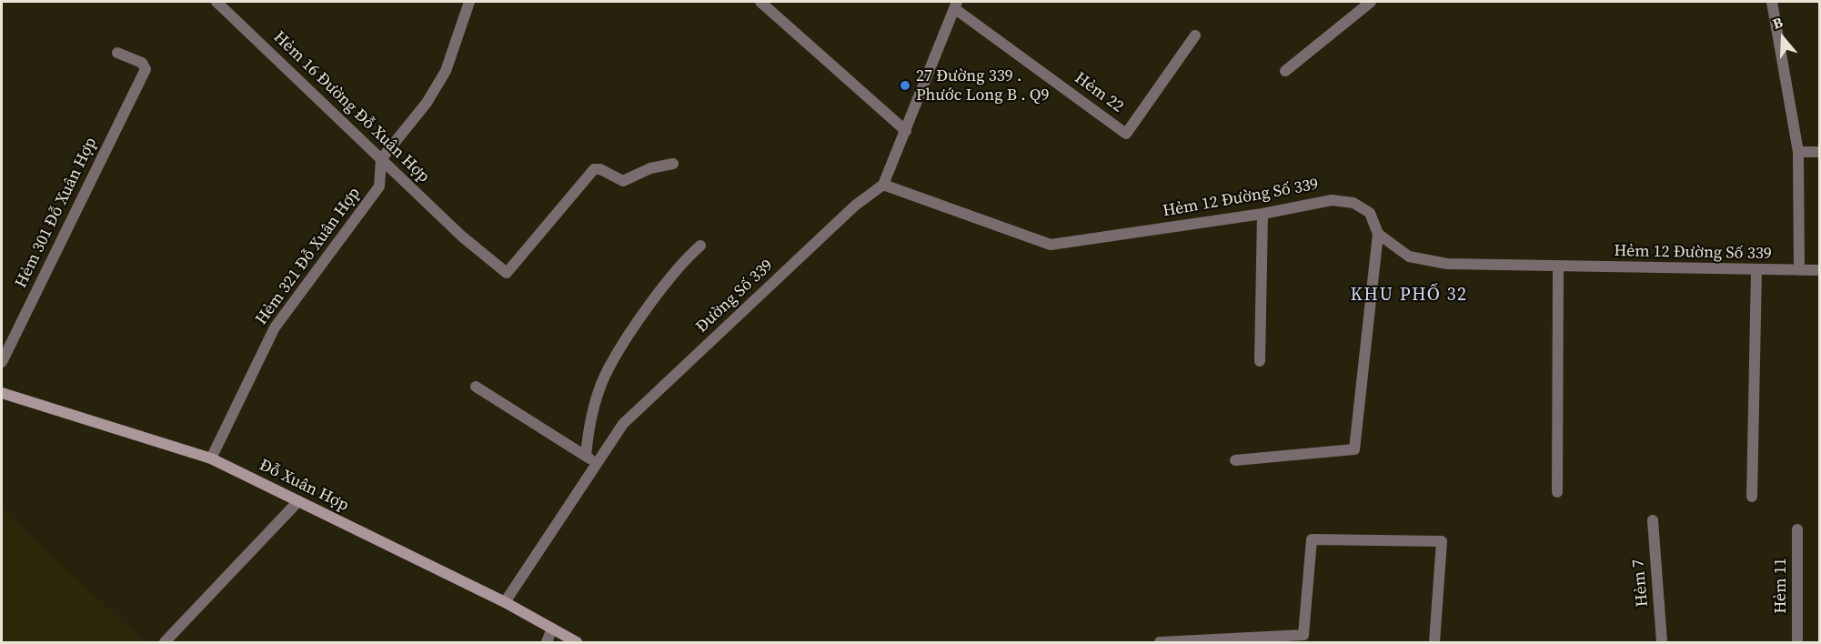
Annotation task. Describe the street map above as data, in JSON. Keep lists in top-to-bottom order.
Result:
{
  "streets": {
    "main road": ["Đỗ Xuân Hợp"],
    "street": [
      "Hẻm 22",
      "Hẻm 16 Đường Đỗ Xuân Hợp",
      "Hẻm 12 Đường Số 339",
      "Hẻm 301 Đỗ Xuân Hợp",
      "Hẻm 321 Đỗ Xuân Hợp",
      "Đường Số 339",
      "Hẻm 7",
      "Hẻm 11"
    ]
  },
  "crossings": [
    ["Hẻm 16 Đường Đỗ Xuân Hợp", "Hẻm 321 Đỗ Xuân Hợp"],
    ["Hẻm 12 Đường Số 339", "Đường Số 339"],
    ["Hẻm 321 Đỗ Xuân Hợp", "Đỗ Xuân Hợp"],
    ["Đường Số 339", "Đỗ Xuân Hợp"]
  ],
  "districts": ["KHU PHỐ 32"],
  "places": ["27 Đường 339 . Phước Long B . Q9"],
  "north": "top"
}
